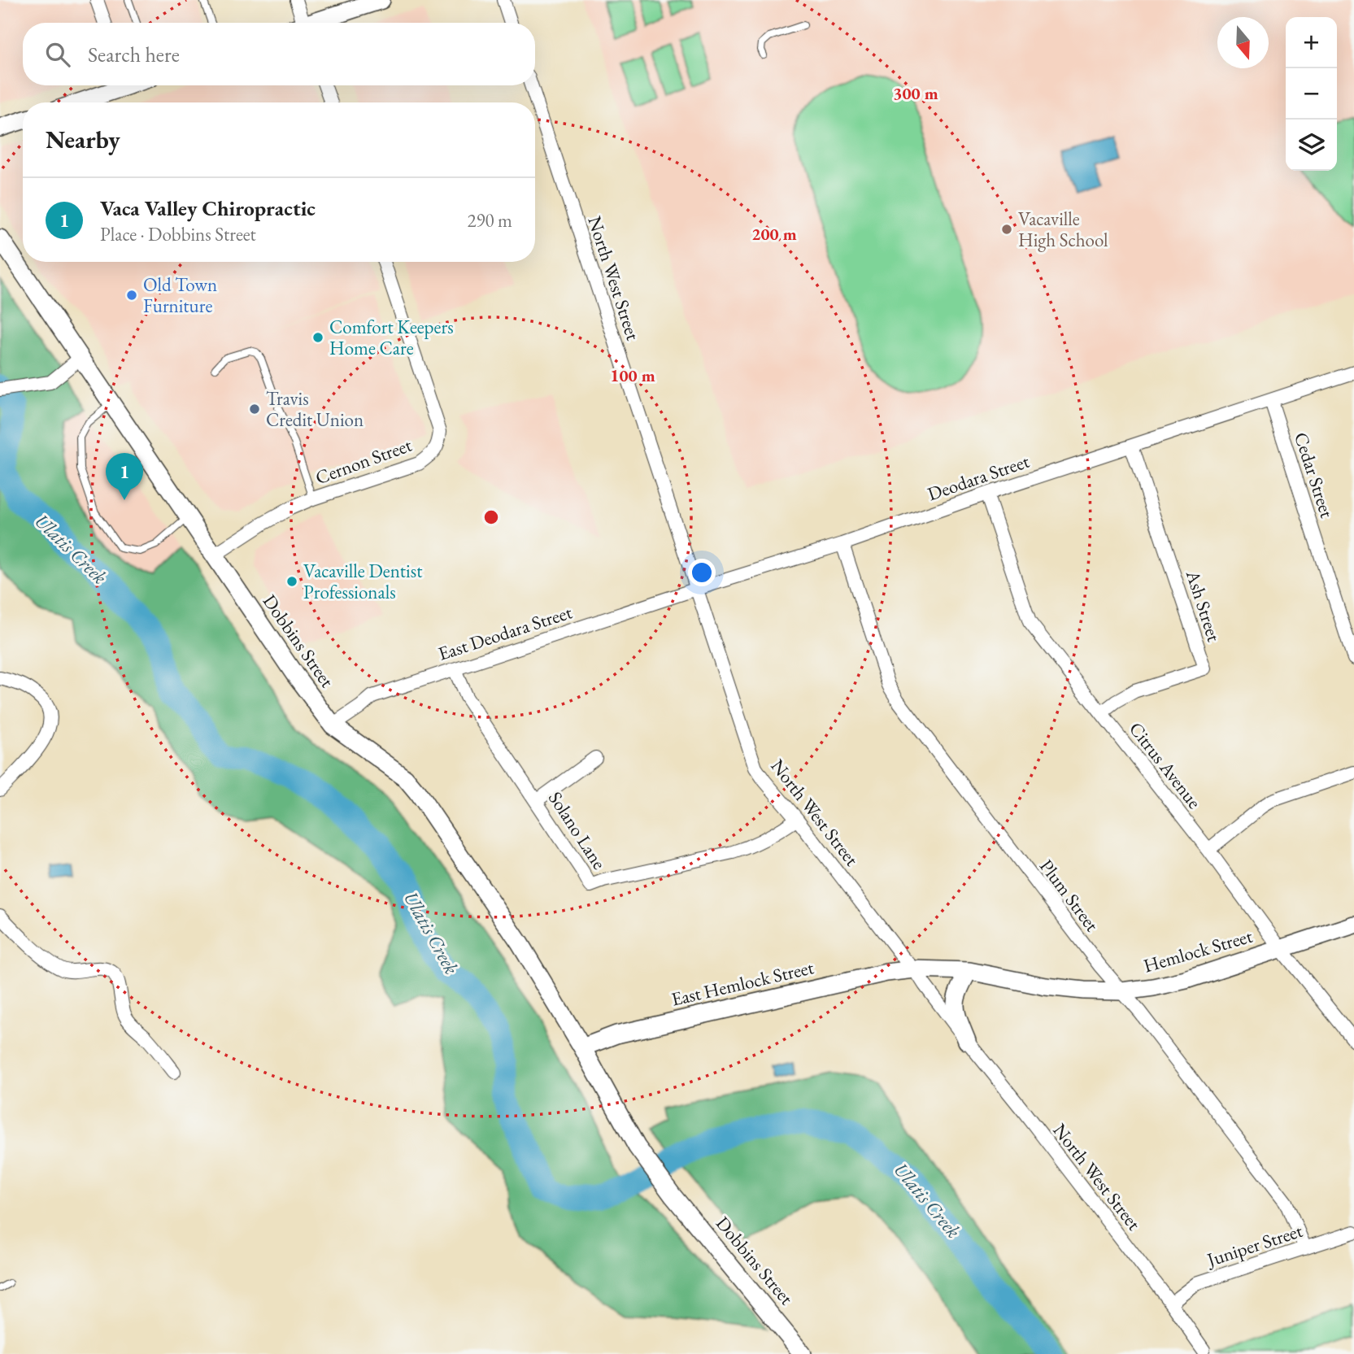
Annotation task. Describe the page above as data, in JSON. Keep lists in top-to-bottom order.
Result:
{
  "streets": {
    "main road": ["Dobbins Street", "Hemlock Street", "East Hemlock Street"],
    "street": [
      "North West Street",
      "Cernon Street",
      "Cedar Street",
      "Deodara Street",
      "Ash Street",
      "East Deodara Street",
      "Citrus Avenue",
      "Solano Lane",
      "Plum Street",
      "Juniper Street"
    ]
  },
  "crossings": [
    ["North West Street", "Deodara Street"],
    ["North West Street", "East Deodara Street"],
    ["North West Street", "Solano Lane"],
    ["North West Street", "Hemlock Street"],
    ["North West Street", "East Hemlock Street"],
    ["North West Street", "Juniper Street"],
    ["Cernon Street", "Dobbins Street"],
    ["Cedar Street", "Deodara Street"],
    ["Deodara Street", "Ash Street"],
    ["Deodara Street", "East Deodara Street"],
    ["Deodara Street", "Citrus Avenue"],
    ["Deodara Street", "Plum Street"],
    ["Ash Street", "Citrus Avenue"],
    ["East Deodara Street", "Dobbins Street"],
    ["East Deodara Street", "Solano Lane"],
    ["Dobbins Street", "East Hemlock Street"],
    ["Citrus Avenue", "Hemlock Street"],
    ["Plum Street", "Hemlock Street"],
    ["Plum Street", "Juniper Street"],
    ["Hemlock Street", "East Hemlock Street"]
  ],
  "water": ["Ulatis Creek"],
  "places": [
    "Vacaville High School",
    "Old Town Furniture",
    "Comfort Keepers Home Care",
    "Travis Credit Union",
    "Vacaville Dentist Professionals"
  ],
  "north": "bottom",
  "page": {
    "map_buttons": ["+", "−"],
    "search": "Search here",
    "heading": "Nearby",
    "list": [
      {
        "mark": "1",
        "name": "Vaca Valley Chiropractic",
        "note": "Place · Dobbins Street",
        "value": "290 m"
      }
    ],
    "pins": "1"
  },
  "rings": ["300 m", "200 m", "100 m"]
}
